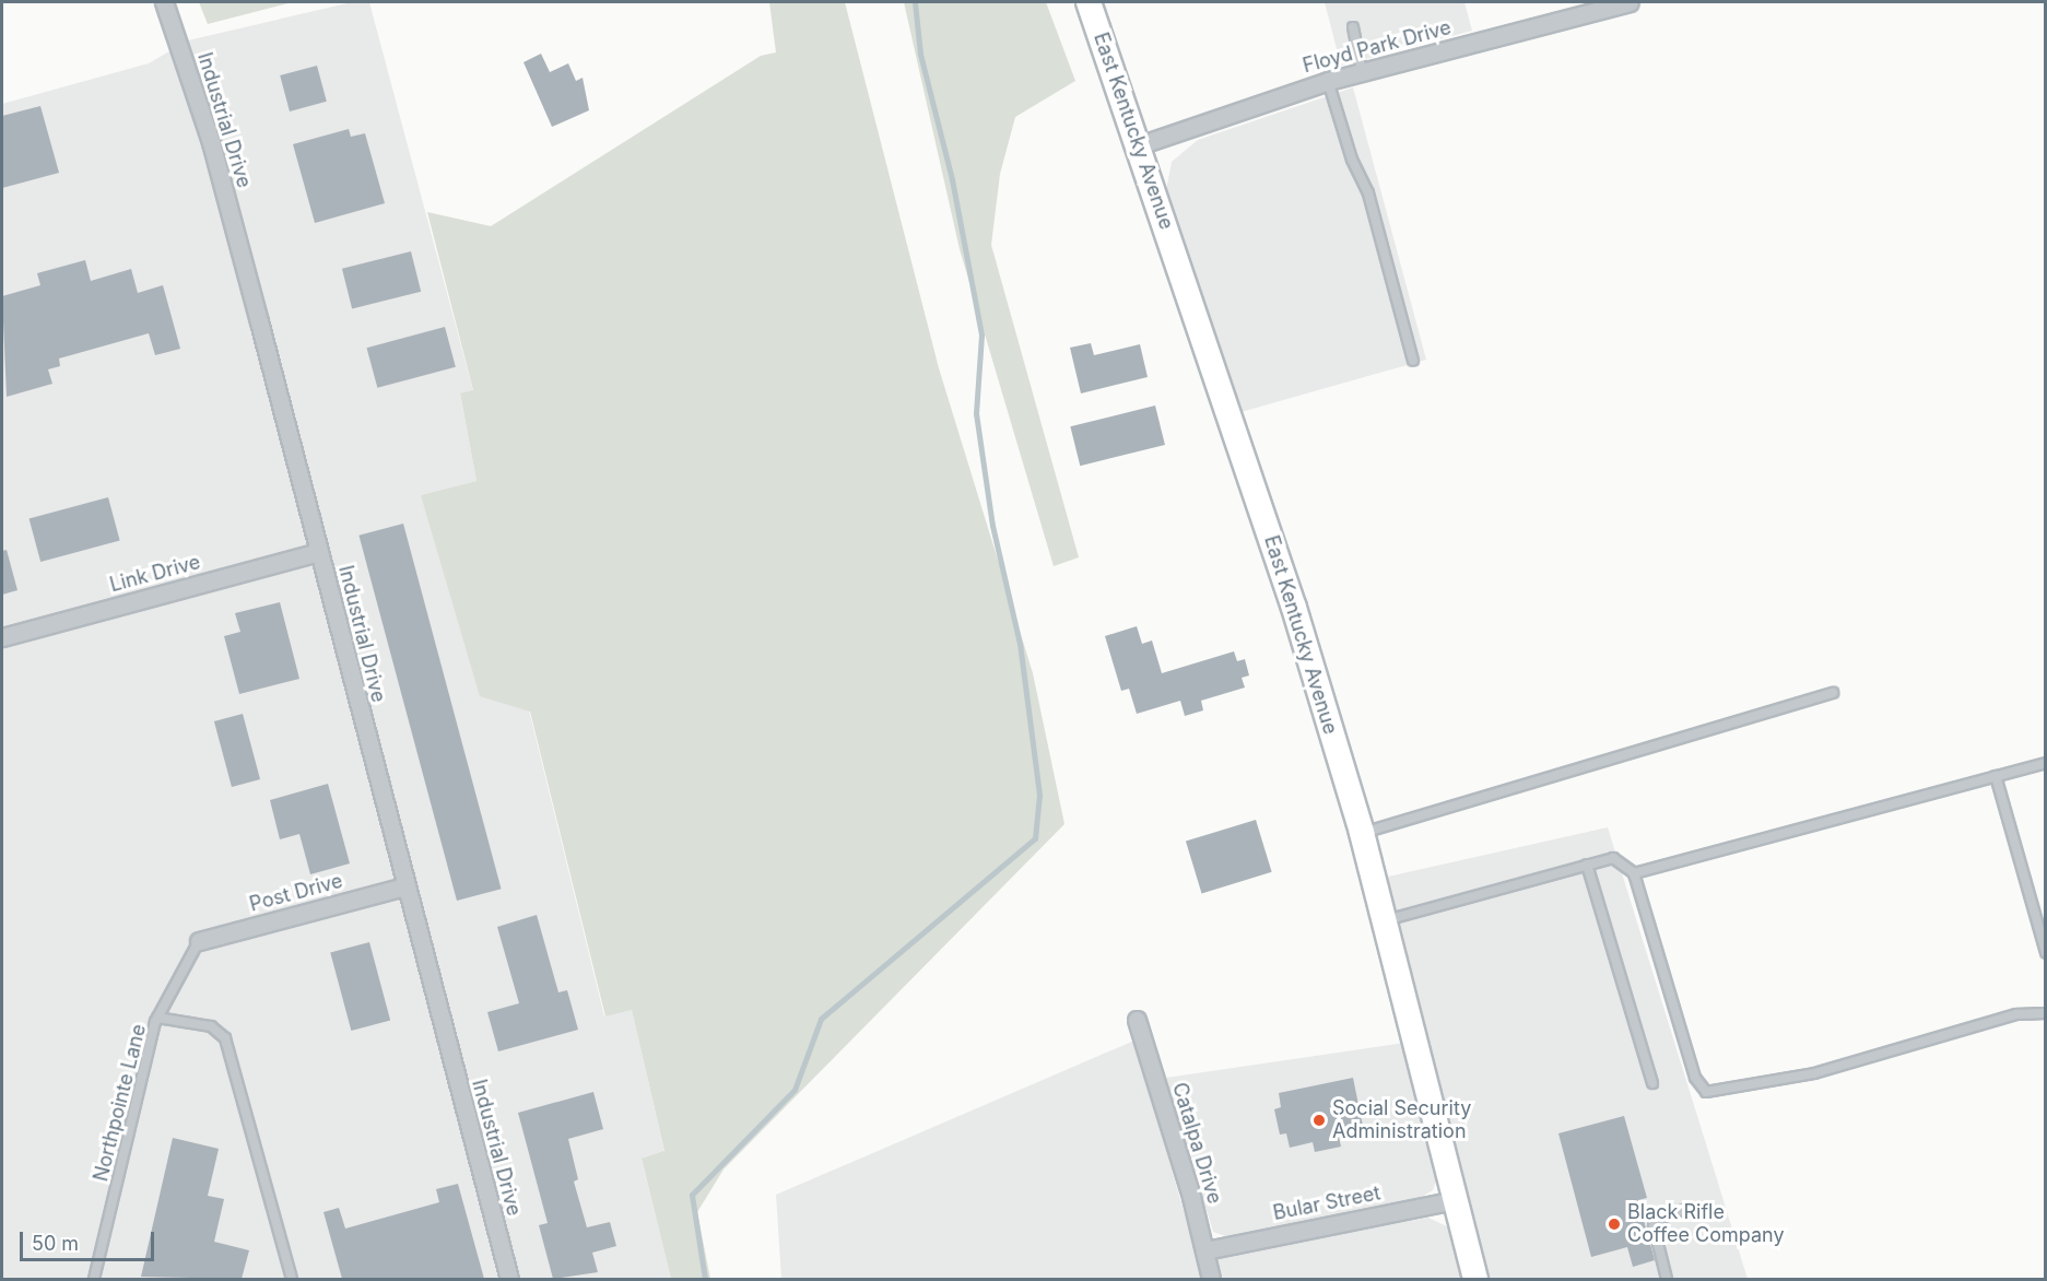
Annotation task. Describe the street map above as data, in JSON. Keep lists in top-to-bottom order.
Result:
{
  "streets": {
    "street": [
      "Floyd Park Drive",
      "Industrial Drive",
      "East Kentucky Avenue",
      "Link Drive",
      "Post Drive",
      "Catalpa Drive",
      "Bular Street"
    ],
    "lane": ["Northpointe Lane"]
  },
  "crossings": [
    ["Floyd Park Drive", "East Kentucky Avenue"],
    ["Industrial Drive", "Link Drive"],
    ["Industrial Drive", "Post Drive"],
    ["East Kentucky Avenue", "Bular Street"],
    ["Post Drive", "Northpointe Lane"],
    ["Catalpa Drive", "Bular Street"]
  ],
  "places": ["Social Security Administration", "Black Rifle Coffee Company"],
  "scale_bar": "50 m"
}
